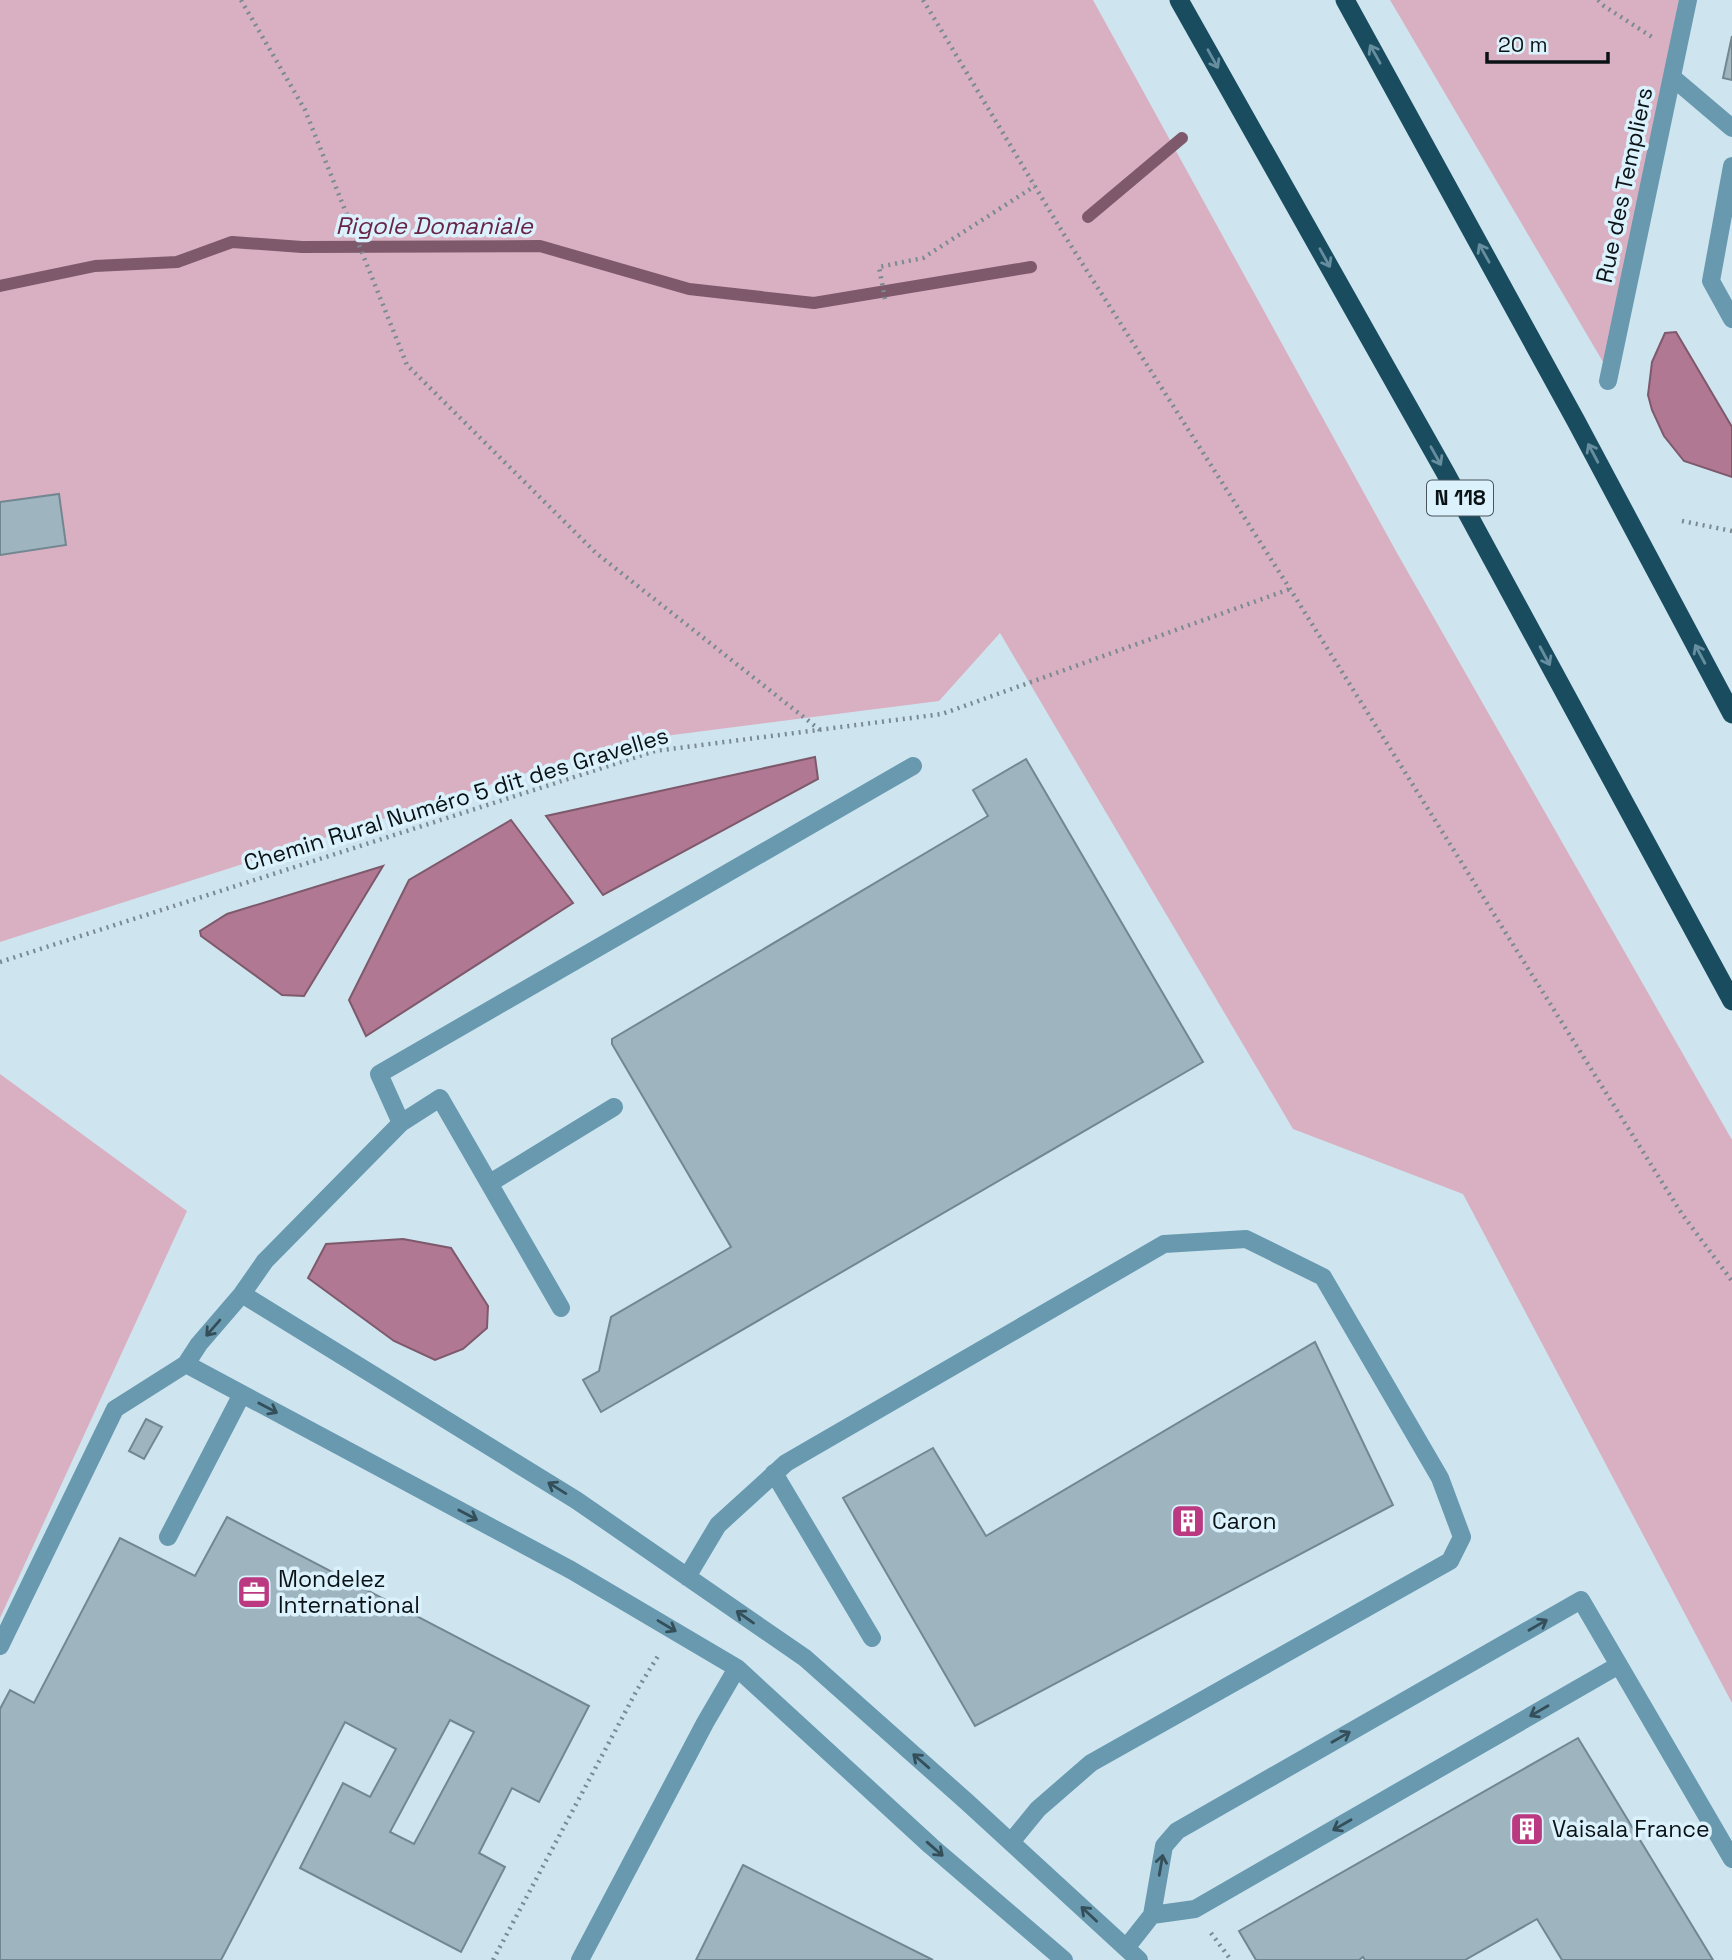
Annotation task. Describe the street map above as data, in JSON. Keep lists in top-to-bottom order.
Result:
{
  "streets": {
    "highway": ["N 118"],
    "street": ["Rue des Templiers"],
    "path": ["Chemin Rural Numéro 5 dit des Gravelles"]
  },
  "water": ["Rigole Domaniale"],
  "places": {
    "building": ["Caron", "Vaisala France"],
    "office": ["Mondelez International"]
  },
  "scale_bar": "20 m"
}
